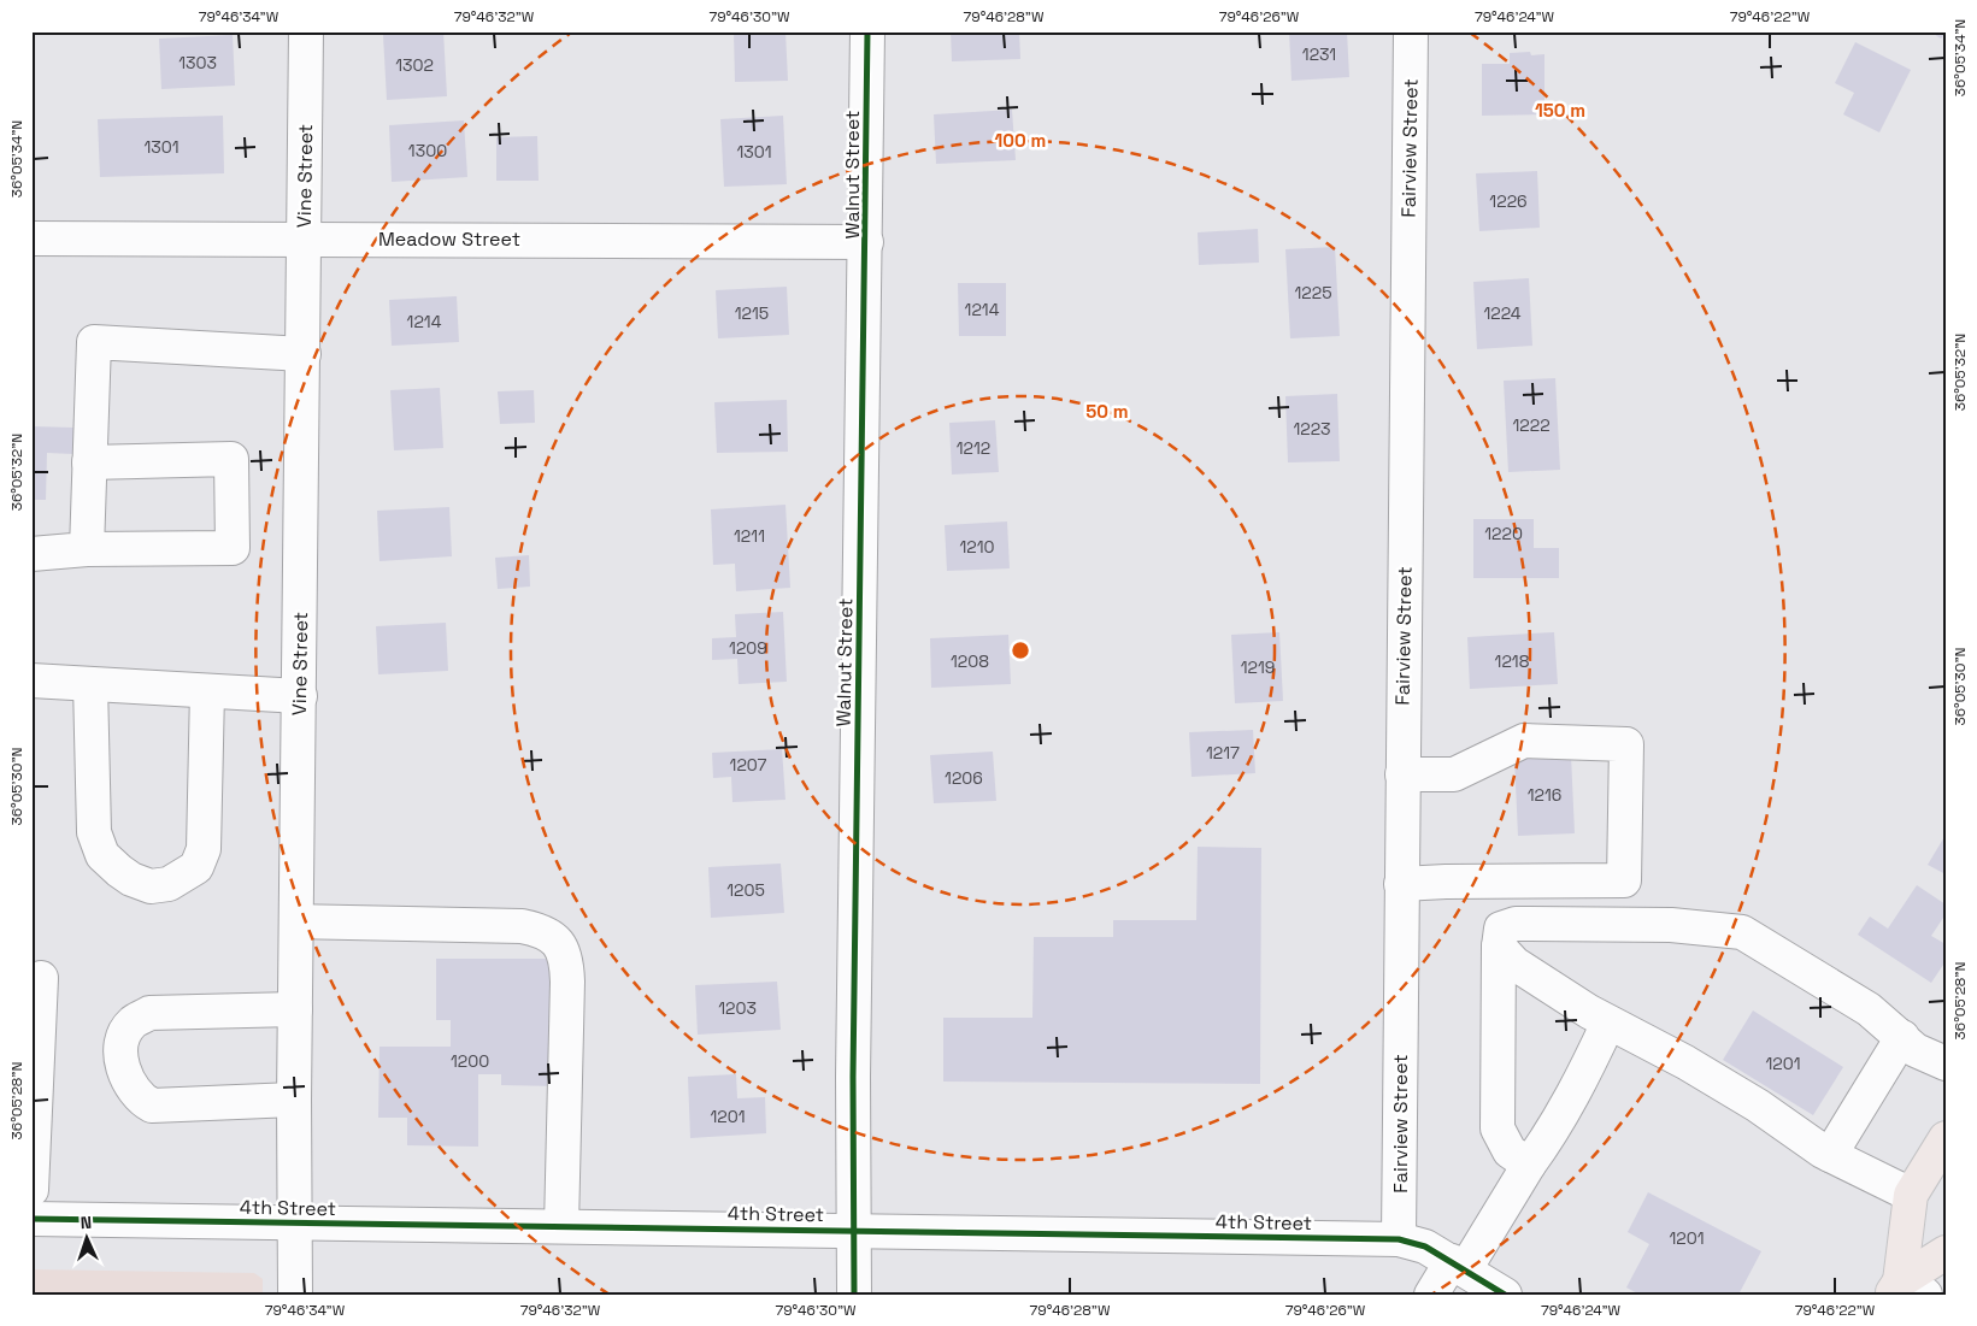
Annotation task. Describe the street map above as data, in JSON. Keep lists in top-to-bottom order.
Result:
{
  "streets": {
    "street": [
      "Fairview Street",
      "Walnut Street",
      "Vine Street",
      "Meadow Street",
      "4th Street"
    ]
  },
  "crossings": [
    ["Fairview Street", "4th Street"],
    ["Walnut Street", "Meadow Street"],
    ["Walnut Street", "4th Street"],
    ["Vine Street", "Meadow Street"],
    ["Vine Street", "4th Street"]
  ],
  "house_numbers": [
    "1231",
    "1303",
    "1302",
    "1301",
    "1300",
    "1301",
    "1226",
    "1225",
    "1214",
    "1215",
    "1224",
    "1214",
    "1222",
    "1223",
    "1212",
    "1220",
    "1211",
    "1210",
    "1209",
    "1208",
    "1218",
    "1219",
    "1217",
    "1207",
    "1206",
    "1216",
    "1205",
    "1203",
    "1200",
    "1201",
    "1201",
    "1201"
  ],
  "north": "top",
  "coordinates": [
    "79°46'34\"W",
    "79°46'32\"W",
    "79°46'30\"W",
    "79°46'28\"W",
    "79°46'26\"W",
    "79°46'24\"W",
    "79°46'22\"W",
    "36°05'34\"N",
    "36°05'32\"N",
    "36°05'30\"N",
    "36°05'28\"N"
  ],
  "rings": ["150 m", "100 m", "50 m"]
}
